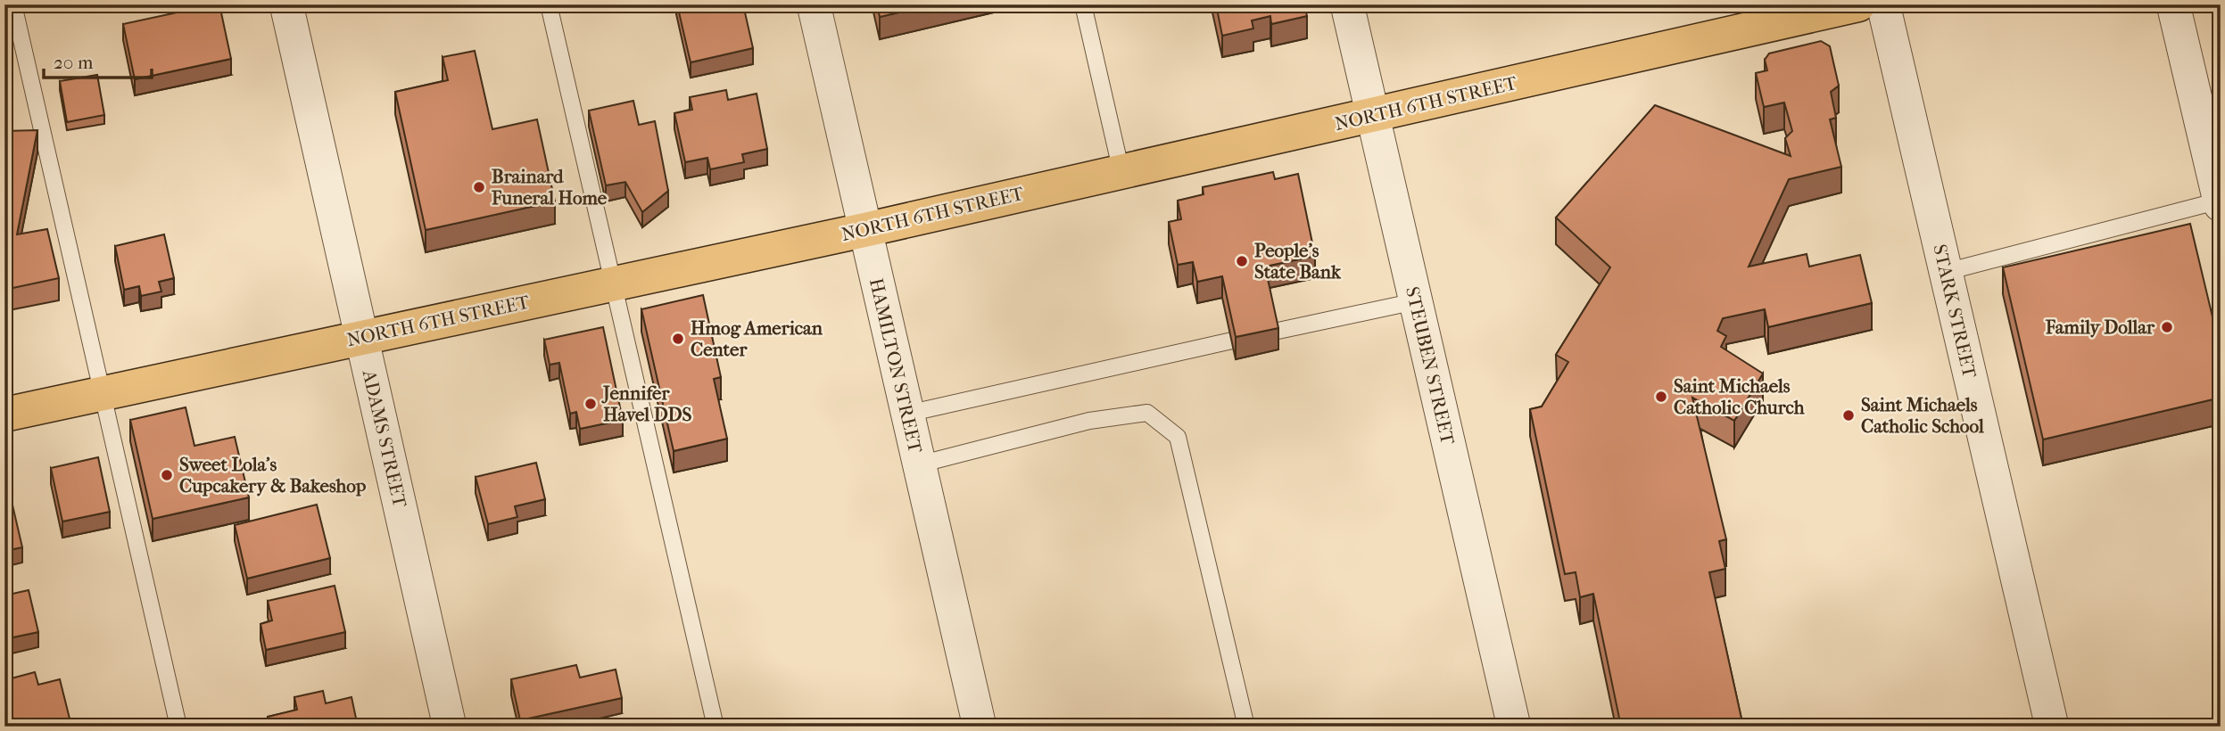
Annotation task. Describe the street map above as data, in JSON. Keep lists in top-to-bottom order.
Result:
{
  "streets": {
    "main road": ["NORTH 6TH STREET"],
    "street": [
      "STARK STREET",
      "HAMILTON STREET",
      "STEUBEN STREET",
      "ADAMS STREET"
    ]
  },
  "crossings": [
    ["NORTH 6TH STREET", "HAMILTON STREET"],
    ["NORTH 6TH STREET", "STEUBEN STREET"],
    ["NORTH 6TH STREET", "ADAMS STREET"]
  ],
  "places": [
    "Brainard Funeral Home",
    "People's State Bank",
    "Family Dollar",
    "Hmog American Center",
    "Saint Michaels Catholic Church",
    "Jennifer Havel DDS",
    "Saint Michaels Catholic School",
    "Sweet Lola's Cupcakery & Bakeshop"
  ],
  "scale_bar": "20 m"
}
